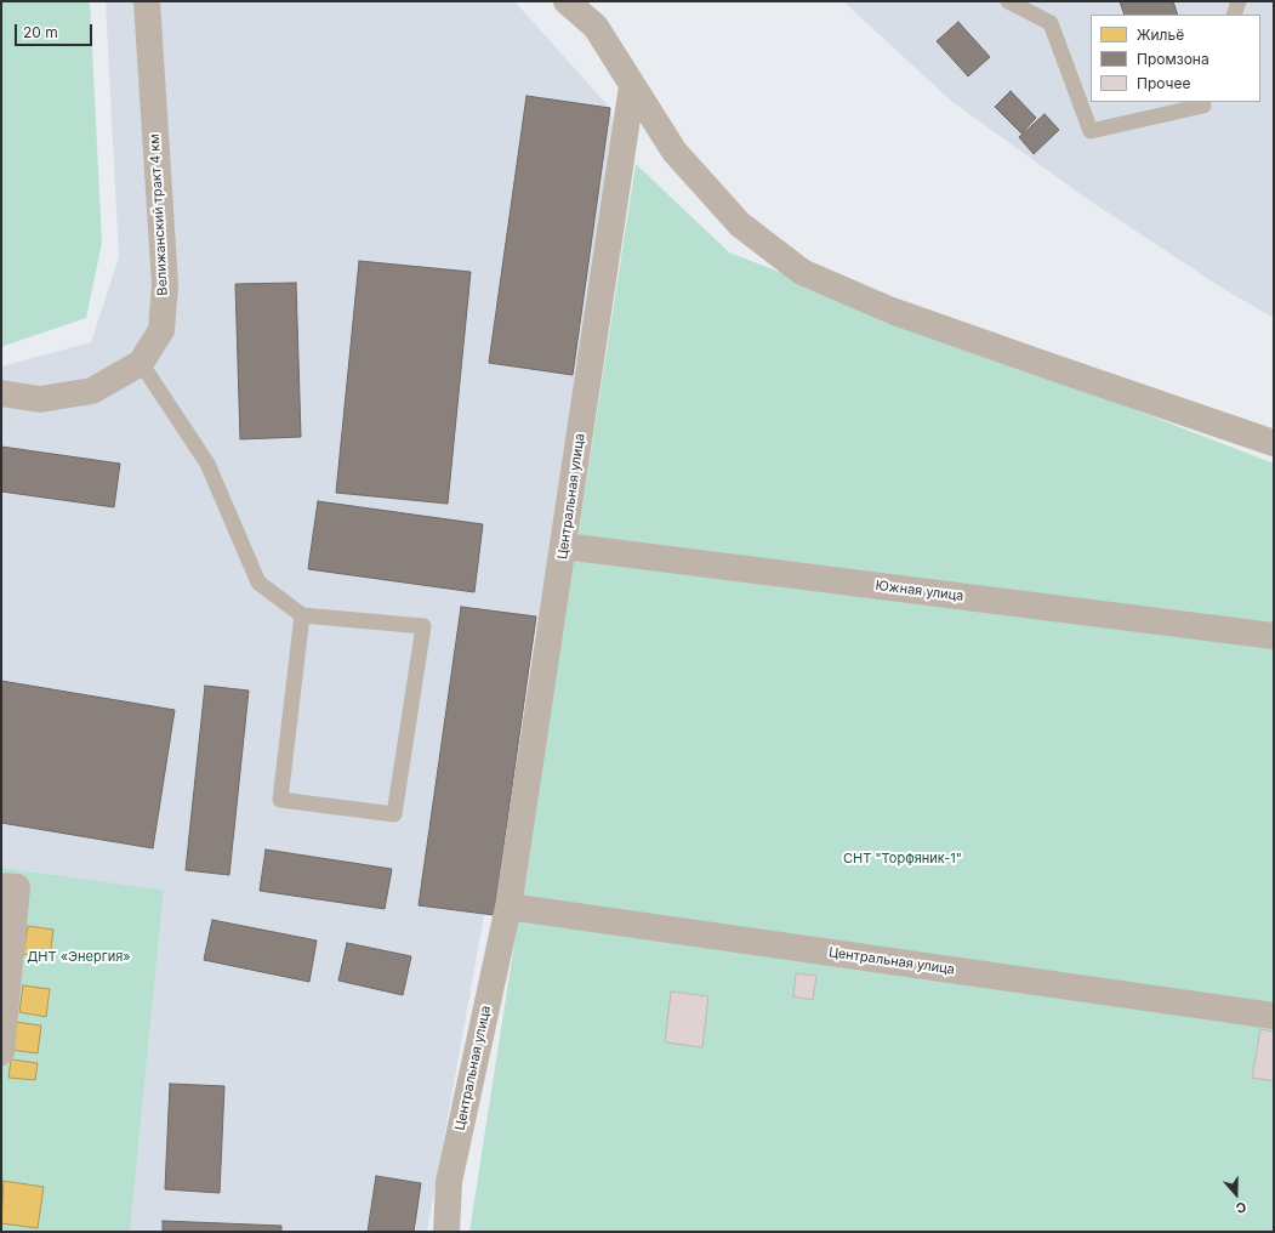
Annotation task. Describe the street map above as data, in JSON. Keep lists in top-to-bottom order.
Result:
{
  "streets": {
    "street": ["Велижанский тракт 4 км", "Центральная улица", "Южная улица"]
  },
  "crossings": [
    ["Центральная улица", "Южная улица"]
  ],
  "parks": ["СНТ \"Торфяник-1\"", "ДНТ «Энергия»"],
  "legend": ["Жильё", "Промзона", "Прочее"],
  "scale_bar": "20 m",
  "north": "bottom"
}
